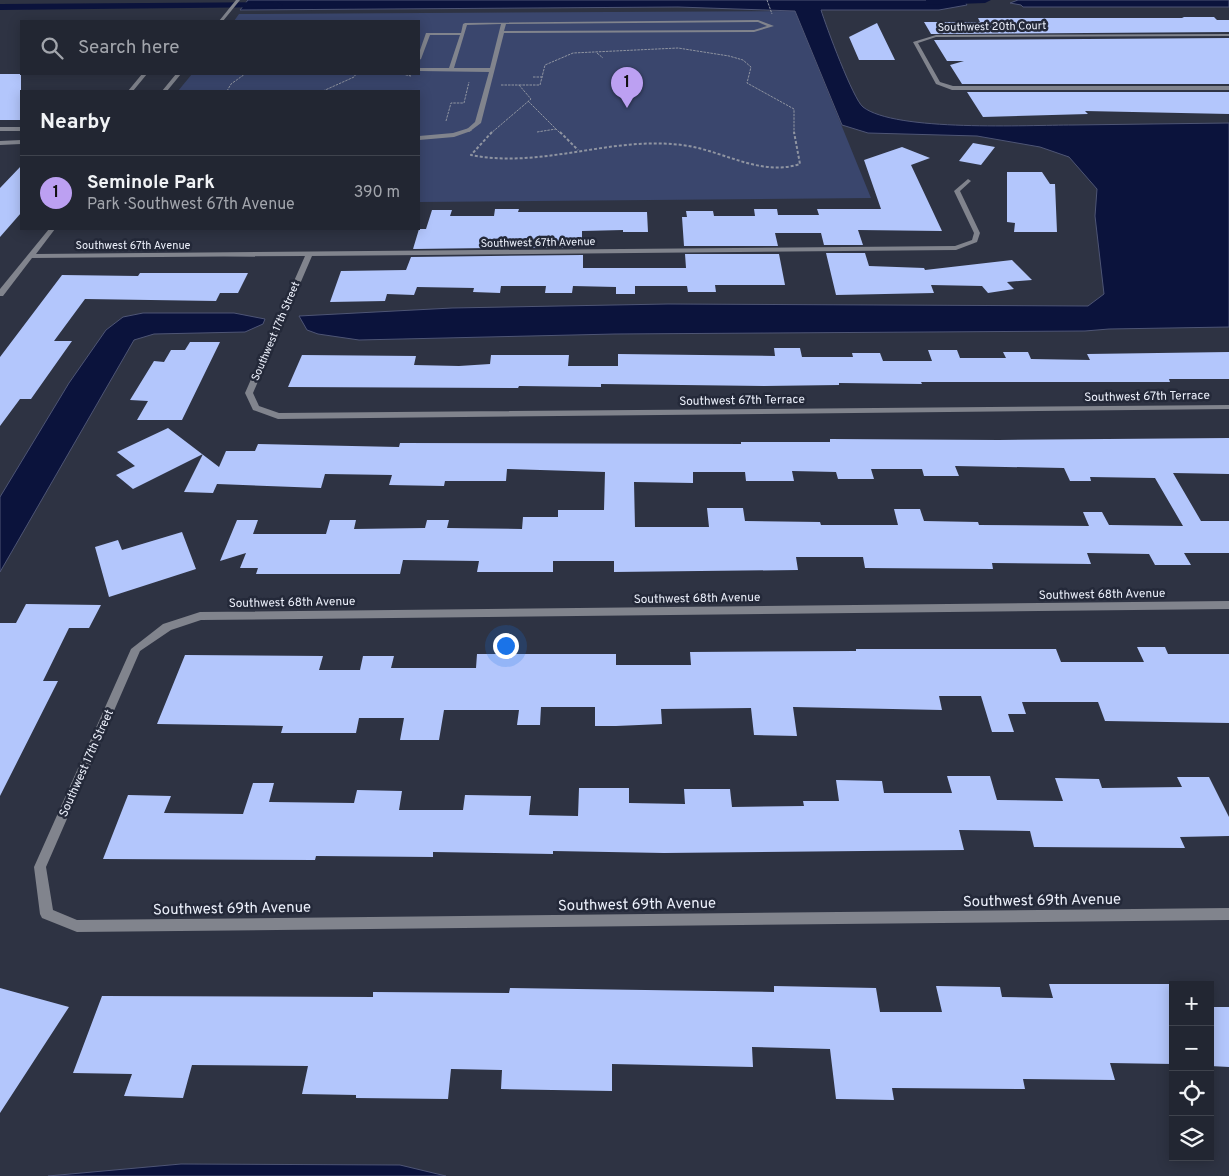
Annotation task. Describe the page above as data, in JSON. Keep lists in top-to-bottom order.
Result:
{
  "streets": {
    "street": [
      "Southwest 20th Court",
      "Southwest 67th Avenue",
      "Southwest 17th Street",
      "Southwest 67th Terrace",
      "Southwest 68th Avenue",
      "Southwest 69th Avenue"
    ]
  },
  "crossings": [
    ["Southwest 67th Avenue", "Southwest 17th Street"],
    ["Southwest 17th Street", "Southwest 67th Terrace"],
    ["Southwest 17th Street", "Southwest 68th Avenue"],
    ["Southwest 17th Street", "Southwest 69th Avenue"]
  ],
  "page": {
    "search": "Search here",
    "pins": "1",
    "heading": "Nearby",
    "list": [
      {
        "mark": "1",
        "name": "Seminole Park",
        "note": "Park · Southwest 67th Avenue",
        "value": "390 m"
      }
    ],
    "map_buttons": ["+", "−"]
  }
}
